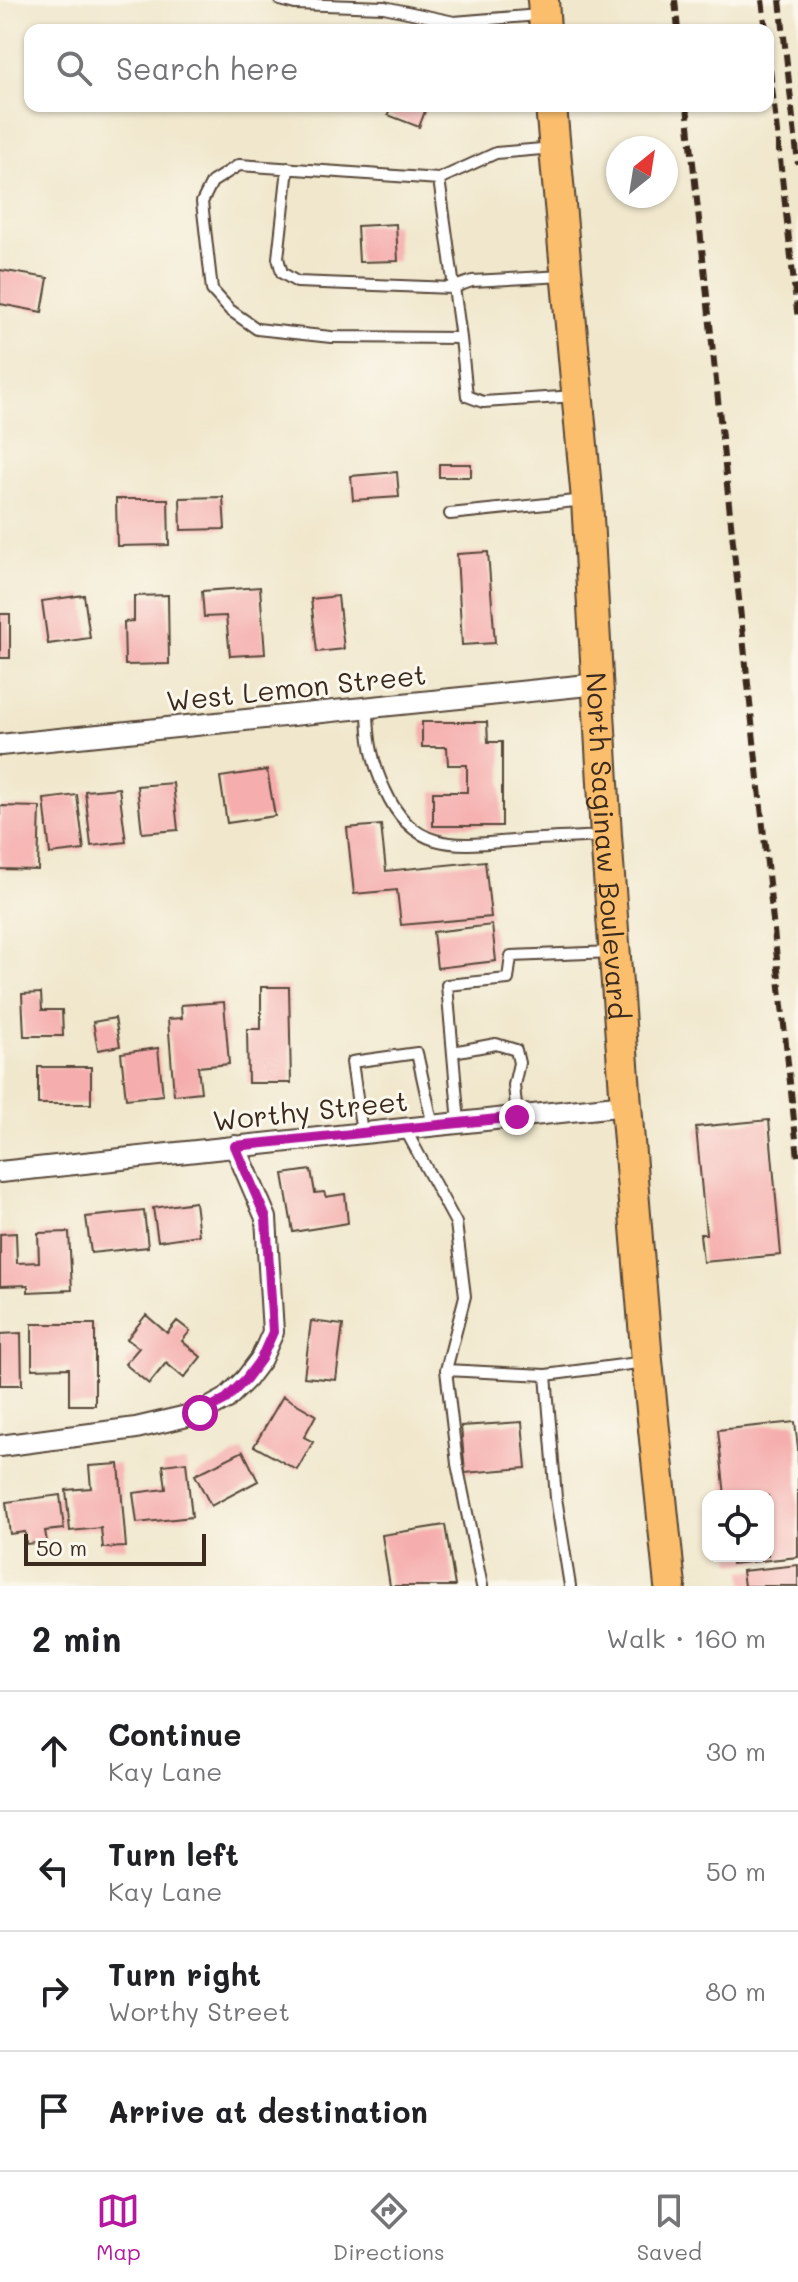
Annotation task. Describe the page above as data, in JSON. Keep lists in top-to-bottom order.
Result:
{
  "streets": {
    "main road": ["North Saginaw Boulevard"],
    "street": ["West Lemon Street", "Worthy Street"]
  },
  "crossings": [
    ["West Lemon Street", "North Saginaw Boulevard"],
    ["North Saginaw Boulevard", "Worthy Street"]
  ],
  "scale_bar": "50 m",
  "north": "top right",
  "page": {
    "search": "Search here",
    "scale": "50 m",
    "heading": ["2 min", "Walk · 160 m"],
    "list": [
      ["Continue", "Kay Lane", "30 m"],
      ["Turn left", "Kay Lane", "50 m"],
      ["Turn right", "Worthy Street", "80 m"],
      "Arrive at destination"
    ],
    "nav": ["Map", "Directions", "Saved"]
  }
}
